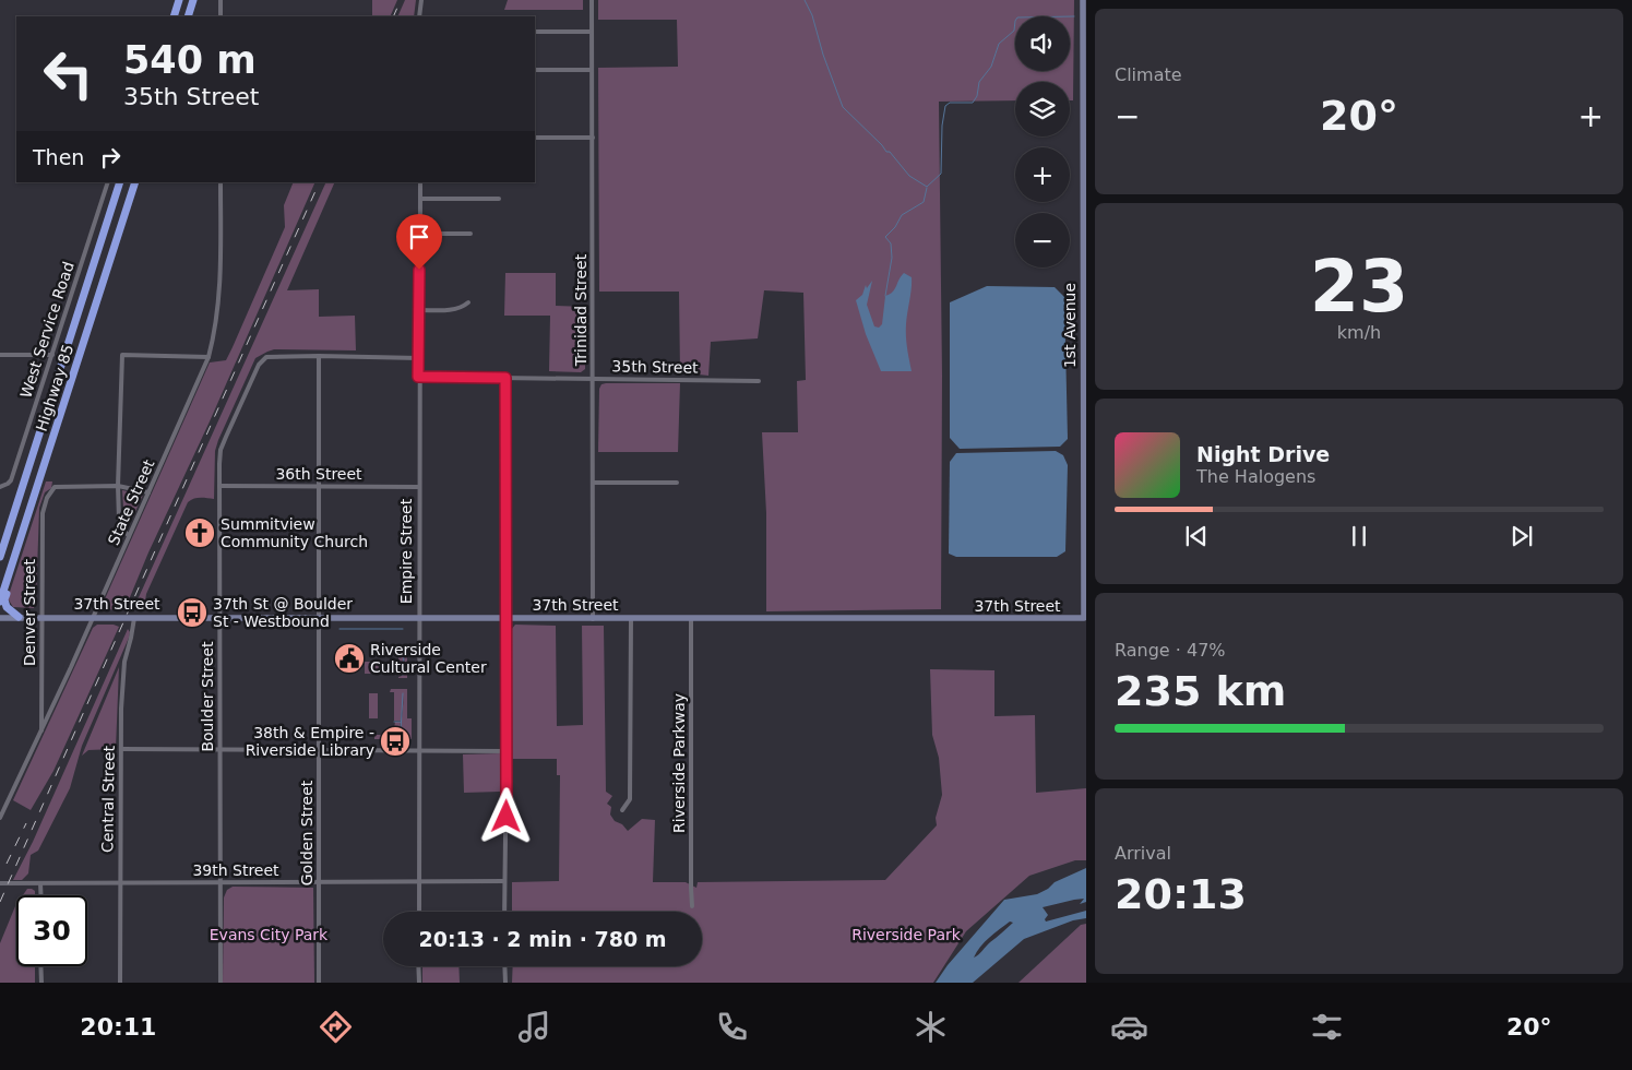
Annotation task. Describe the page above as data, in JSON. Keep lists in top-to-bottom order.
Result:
{
  "streets": {
    "highway": ["Highway 85"],
    "main road": ["1st Avenue", "37th Street"],
    "street": [
      "Trinidad Street",
      "West Service Road",
      "35th Street",
      "36th Street",
      "State Street",
      "Empire Street",
      "Denver Street",
      "Boulder Street",
      "Riverside Parkway",
      "Central Street",
      "Golden Street",
      "39th Street"
    ]
  },
  "crossings": [
    ["Trinidad Street", "35th Street"],
    ["Trinidad Street", "37th Street"],
    ["1st Avenue", "37th Street"],
    ["35th Street", "Empire Street"],
    ["36th Street", "Empire Street"],
    ["36th Street", "Boulder Street"],
    ["36th Street", "Golden Street"],
    ["State Street", "37th Street"],
    ["State Street", "Denver Street"],
    ["Empire Street", "37th Street"],
    ["Empire Street", "39th Street"],
    ["37th Street", "Denver Street"],
    ["37th Street", "Boulder Street"],
    ["37th Street", "Riverside Parkway"],
    ["37th Street", "Central Street"],
    ["37th Street", "Golden Street"],
    ["Boulder Street", "Golden Street"],
    ["Boulder Street", "39th Street"],
    ["Central Street", "39th Street"],
    ["Golden Street", "39th Street"]
  ],
  "parks": ["Evans City Park", "Riverside Park"],
  "places": {
    "church": ["Summitview Community Church"],
    "bus stop": ["37th St @ Boulder St - Westbound", "38th & Empire - Riverside Library"],
    "public building": ["Riverside Cultural Center"]
  },
  "page": {
    "tile": [
      "Climate",
      ["23", "km/h"],
      ["Range · 47%", "235 km"],
      ["Arrival", "20:13"]
    ],
    "map_buttons": ["+", "−"],
    "turn": ["540 m", "35th Street"],
    "heat": ["−", "20°", "+"],
    "then": "Then",
    "song": ["Night Drive", "The Halogens"],
    "limit": "30",
    "trip": "20:13 · 2 min · 780 m",
    "tabs": ["20:11", "20°"]
  }
}
